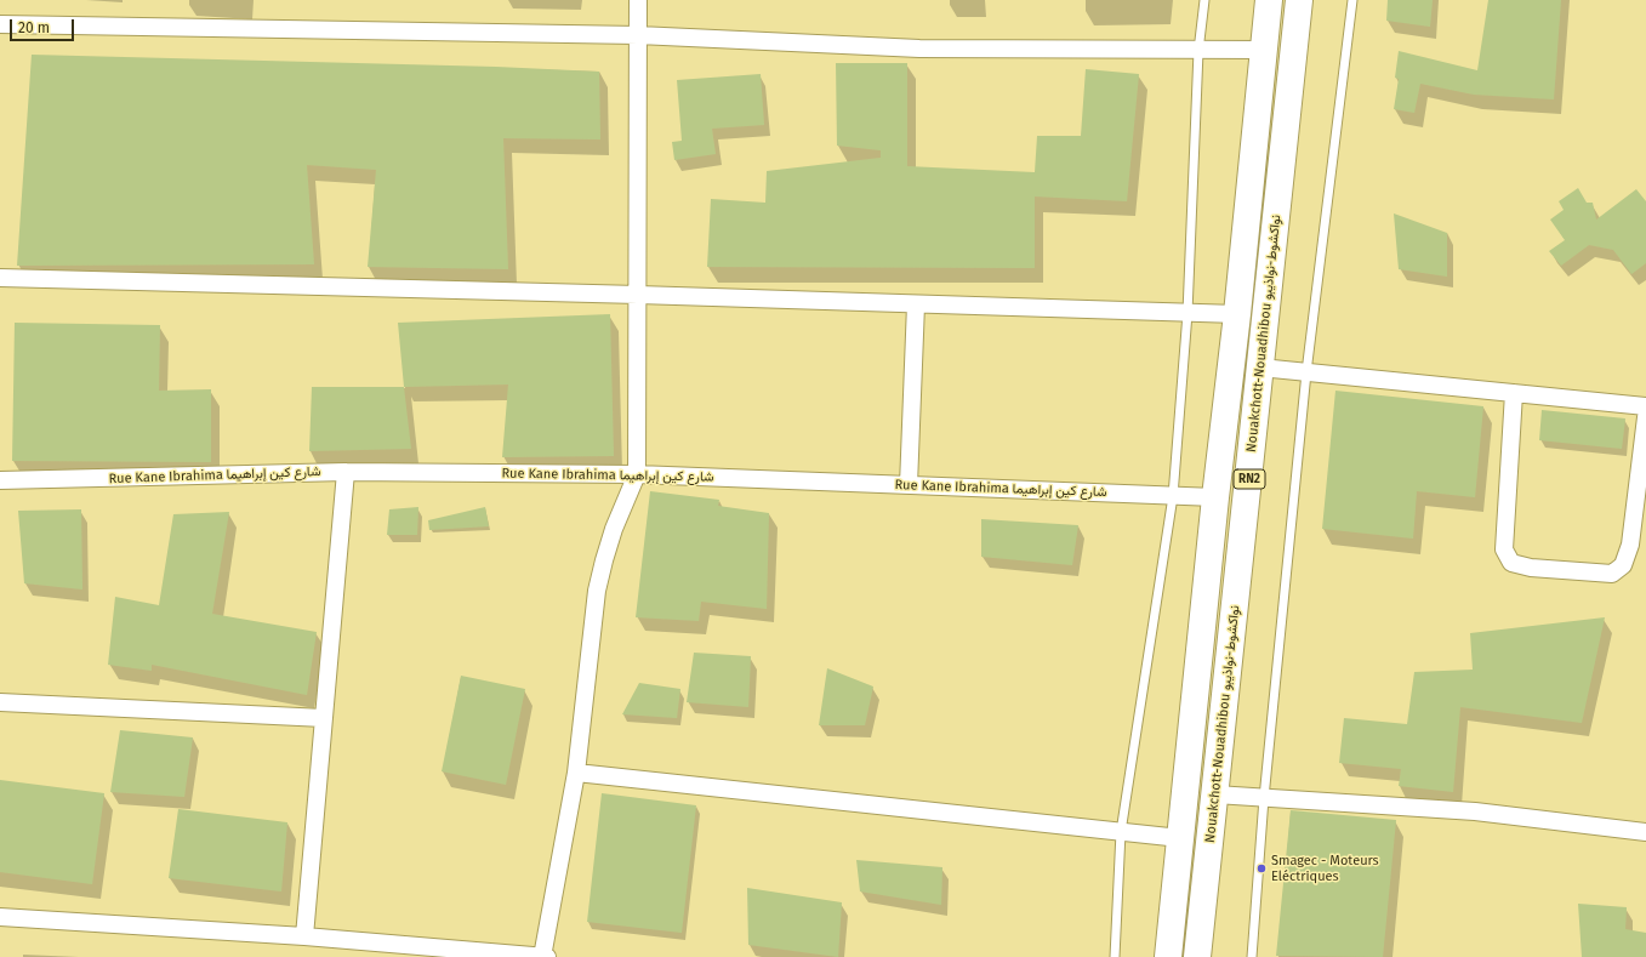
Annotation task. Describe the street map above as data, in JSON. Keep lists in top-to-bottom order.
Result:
{
  "streets": {
    "highway": ["Nouakchott-Nouadhibou نواكشوط-نواذيبو", "RN2"],
    "street": ["Rue Kane Ibrahima شارع كين إبراهيما"]
  },
  "crossings": [
    ["Rue Kane Ibrahima شارع كين إبراهيما", "RN2"]
  ],
  "places": ["Smagec - Moteurs Eléctriques"],
  "scale_bar": "20 m"
}
